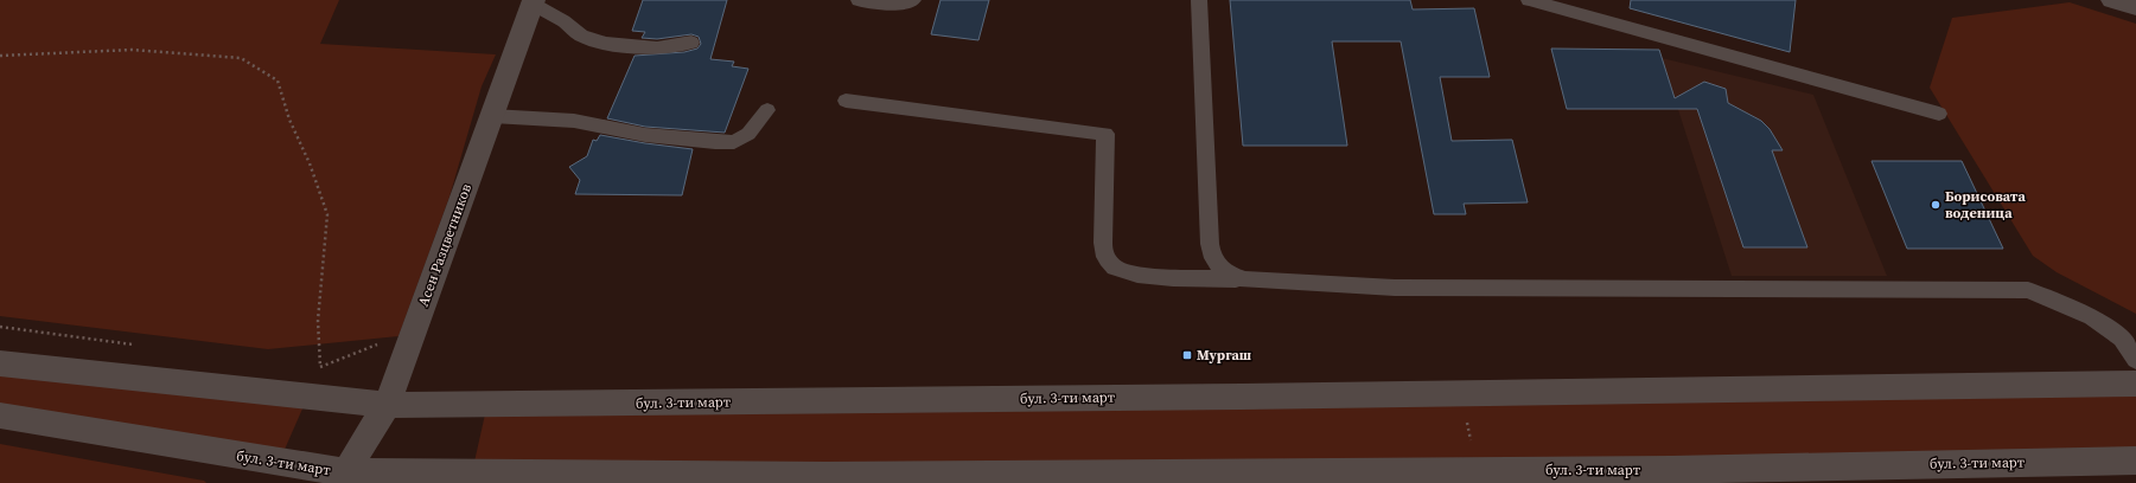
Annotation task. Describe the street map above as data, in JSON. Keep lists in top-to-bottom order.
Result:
{
  "streets": {
    "street": ["Асен Разцветников", "бул. 3-ти март"]
  },
  "crossings": [
    ["Асен Разцветников", "бул. 3-ти март"]
  ],
  "places": {
    "other": ["Борисовата воденица"],
    "transit": ["Мургаш"]
  }
}
